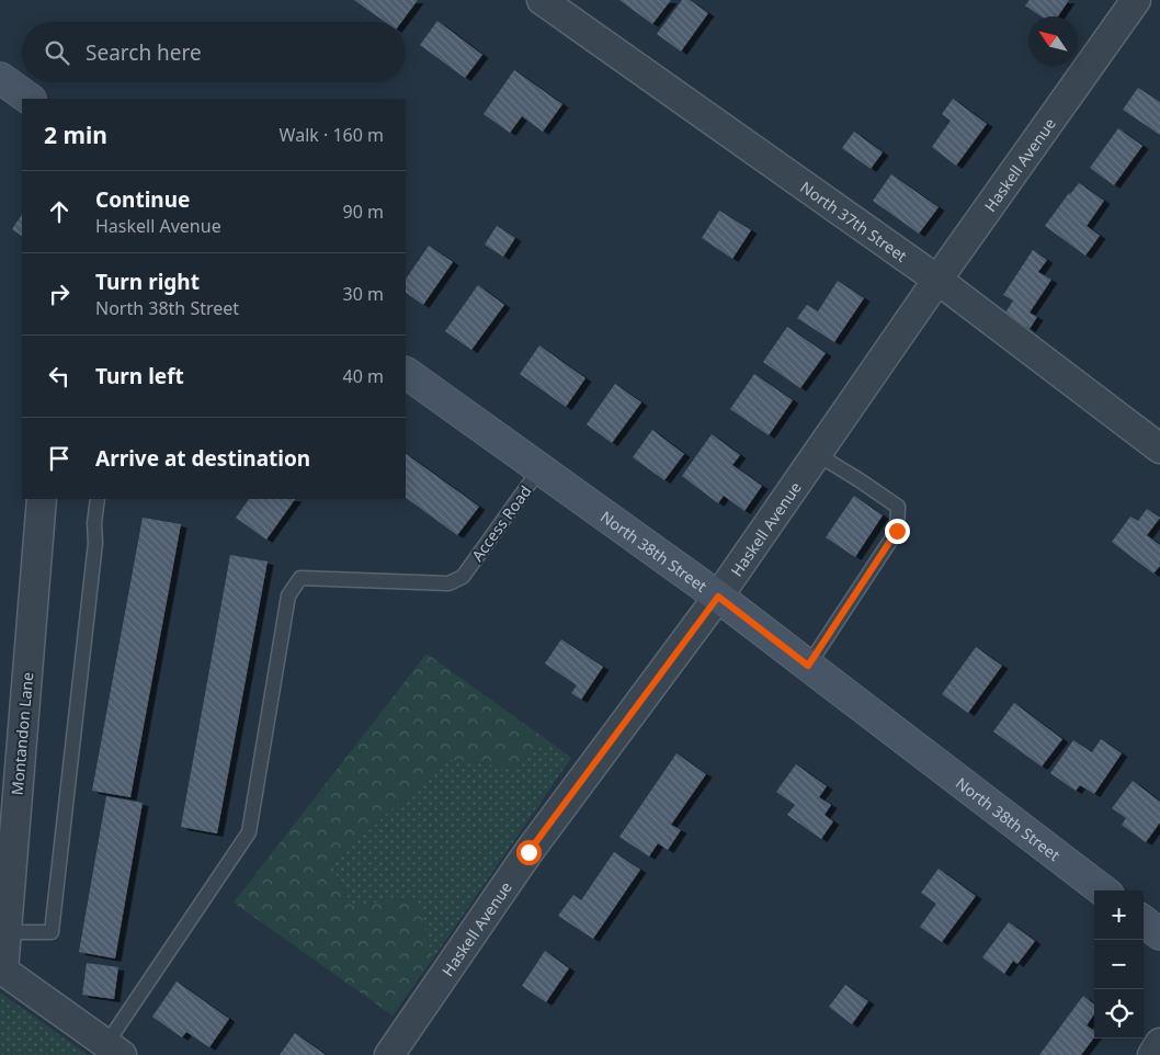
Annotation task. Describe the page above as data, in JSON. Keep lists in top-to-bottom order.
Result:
{
  "streets": {
    "street": [
      "Haskell Avenue",
      "North 37th Street",
      "North 38th Street",
      "Montandon Lane"
    ],
    "lane": ["Access Road"]
  },
  "crossings": [
    ["Haskell Avenue", "North 37th Street"],
    ["Haskell Avenue", "North 38th Street"],
    ["Access Road", "North 38th Street"],
    ["Access Road", "Montandon Lane"]
  ],
  "north": "top left",
  "page": {
    "search": "Search here",
    "heading": ["2 min", "Walk · 160 m"],
    "list": [
      ["Continue", "Haskell Avenue", "90 m"],
      ["Turn right", "North 38th Street", "30 m"],
      ["Turn left", "40 m"],
      "Arrive at destination"
    ],
    "map_buttons": ["+", "−"]
  }
}
